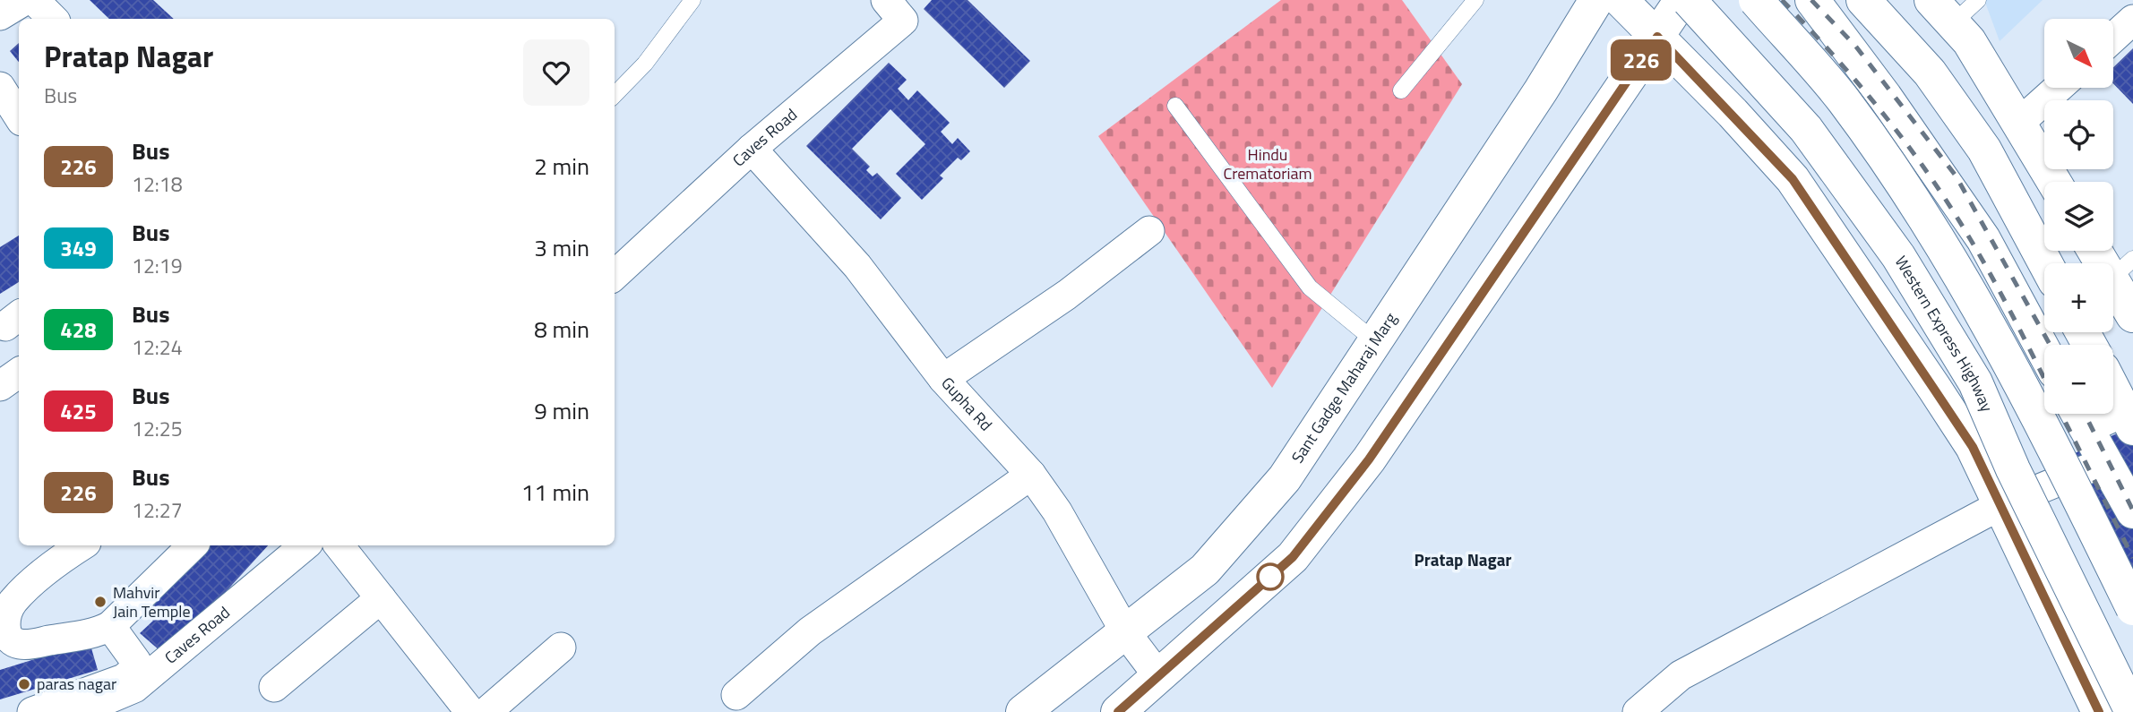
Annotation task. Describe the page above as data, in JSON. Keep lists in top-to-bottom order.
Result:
{
  "streets": {
    "main road": ["Western Express Highway", "Sant Gadge Maharaj Marg"],
    "street": ["Caves Road", "Gupha Rd"]
  },
  "crossings": [
    ["Caves Road", "Gupha Rd"],
    ["Sant Gadge Maharaj Marg", "Gupha Rd"]
  ],
  "districts": ["Pratap Nagar"],
  "parks": ["Hindu Crematoriam"],
  "places": ["Mahvir Jain Temple", "paras nagar"],
  "lines": ["bus line 226"],
  "north": "bottom right",
  "page": {
    "on_map": "226",
    "map_buttons": ["+", "−"],
    "heading": ["Pratap Nagar", "Bus"],
    "list": [
      {
        "mark": "226",
        "name": "Bus",
        "note": "12:18",
        "value": "2 min"
      },
      {
        "mark": "349",
        "name": "Bus",
        "note": "12:19",
        "value": "3 min"
      },
      {
        "mark": "428",
        "name": "Bus",
        "note": "12:24",
        "value": "8 min"
      },
      {
        "mark": "425",
        "name": "Bus",
        "note": "12:25",
        "value": "9 min"
      },
      {
        "mark": "226",
        "name": "Bus",
        "note": "12:27",
        "value": "11 min"
      }
    ]
  }
}
